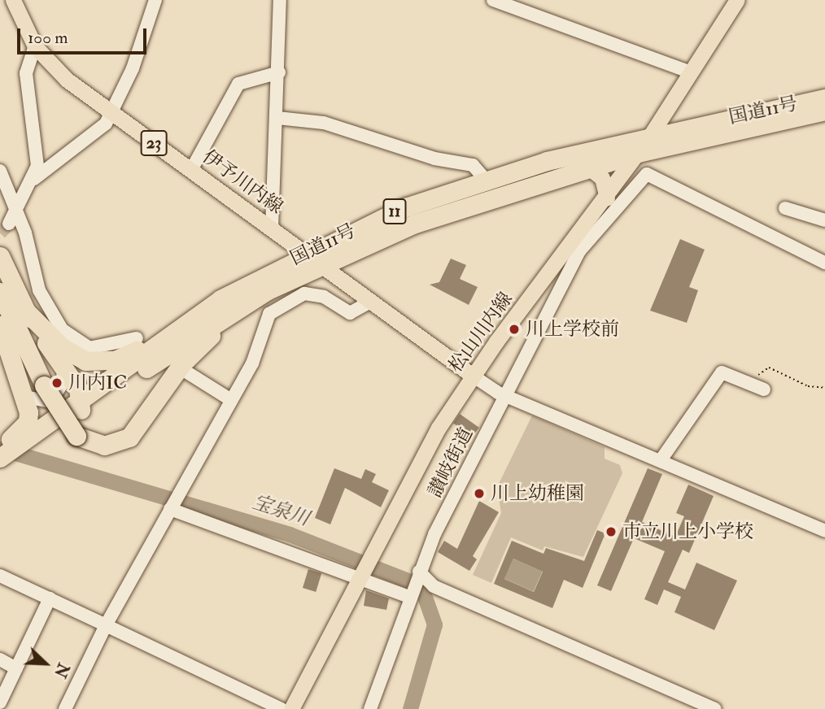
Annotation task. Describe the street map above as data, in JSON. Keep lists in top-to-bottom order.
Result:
{
  "streets": {
    "highway": ["国道11号", "11"],
    "main road": ["23", "伊予川内線", "松山川内線"],
    "street": ["讃岐街道"]
  },
  "crossings": [
    ["国道11号", "伊予川内線"],
    ["国道11号", "松山川内線"],
    ["伊予川内線", "松山川内線"],
    ["松山川内線", "讃岐街道"]
  ],
  "water": ["宝泉川"],
  "places": [
    "川上学校前",
    "川内IC",
    "川上幼稚園",
    "市立川上小学校"
  ],
  "scale_bar": "100 m",
  "north": "bottom right"
}
